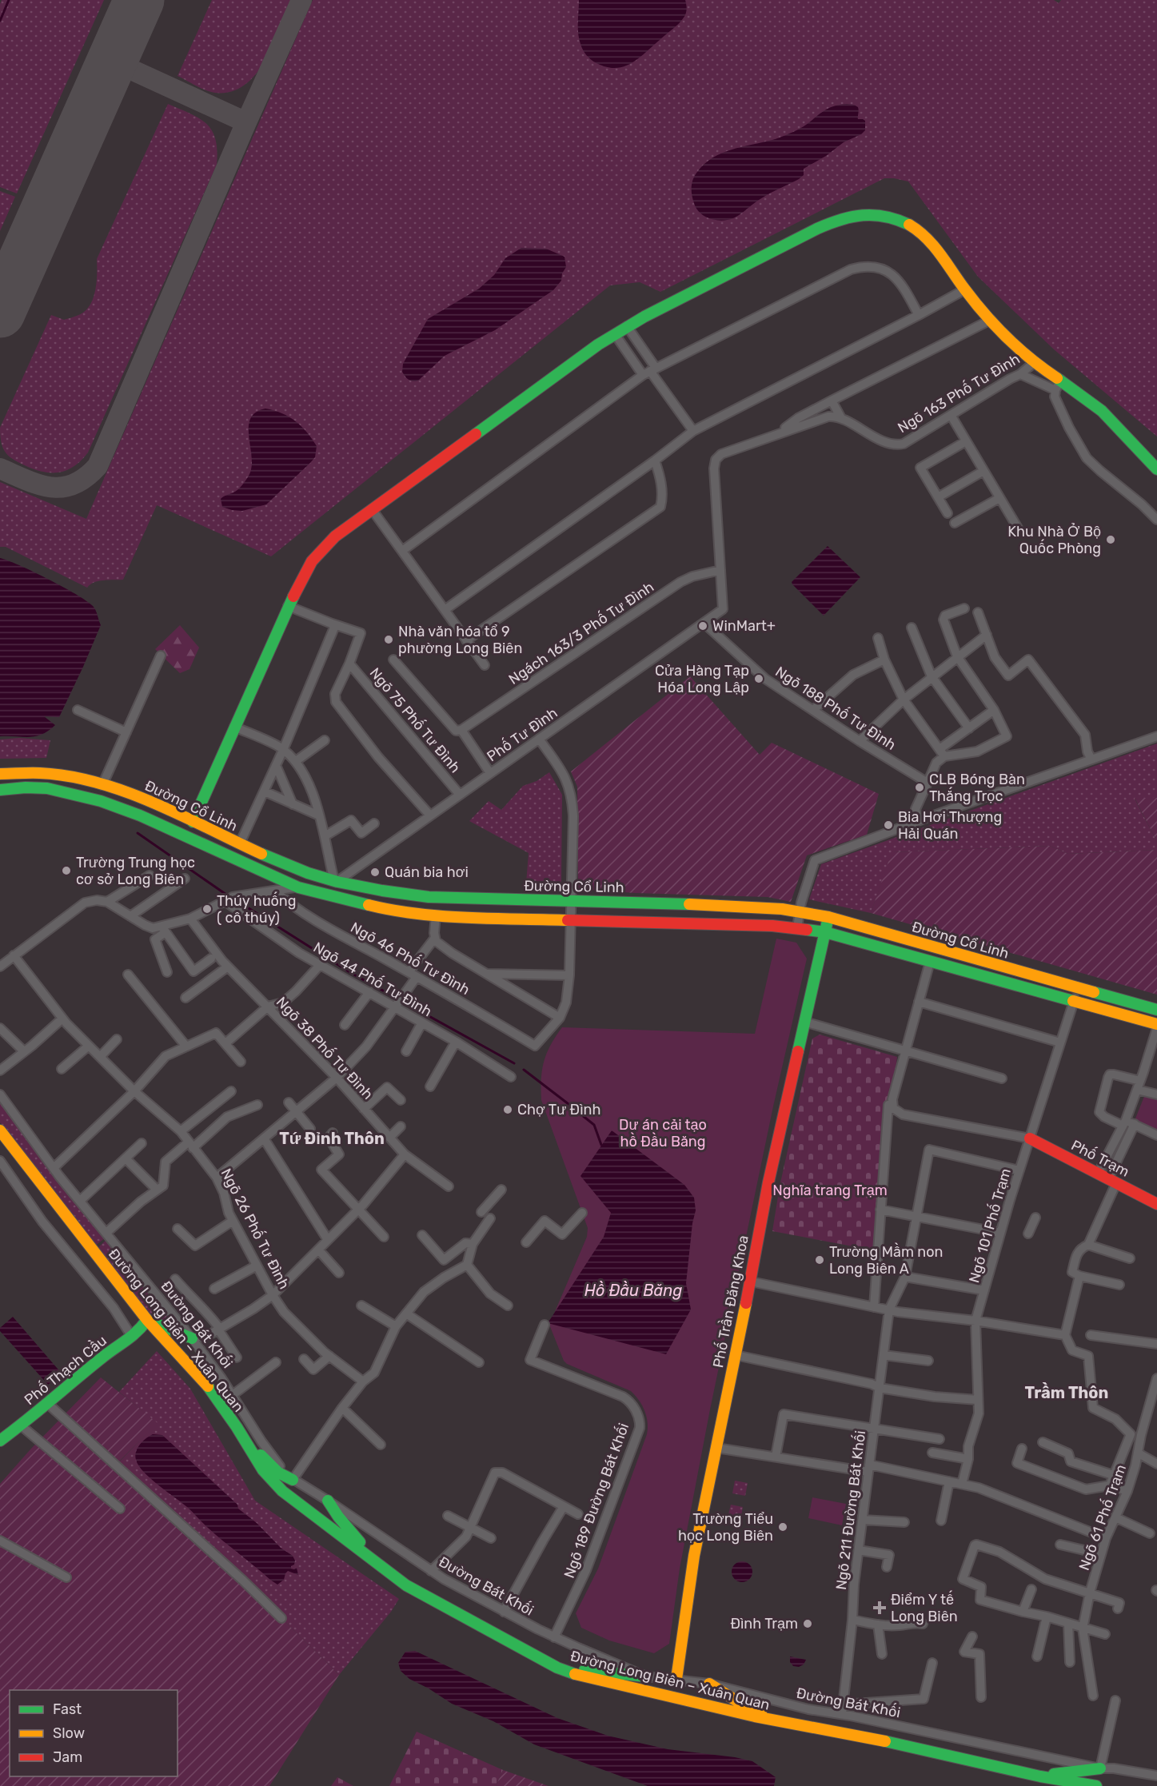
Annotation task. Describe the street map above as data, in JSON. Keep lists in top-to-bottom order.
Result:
{
  "streets": {
    "main road": [
      "Đường Cổ Linh",
      "Phố Trạm",
      "Phố Trần Đăng Khoa",
      "Đường Long Biên – Xuân Quan",
      "Phố Thạch Cầu"
    ],
    "street": [
      "Ngõ 163 Phố Tư Đình",
      "Ngách 163/3 Phố Tư Đình",
      "Ngõ 188 Phố Tư Đình",
      "Ngõ 75 Phố Tư Đình",
      "Phố Tư Đình",
      "Ngõ 46 Phố Tư Đình",
      "Ngõ 44 Phố Tư Đình",
      "Ngõ 38 Phố Tư Đình",
      "Ngõ 101 Phố Trạm",
      "Ngõ 26 Phố Tư Đình",
      "Đường Bát Khối",
      "Ngõ 189 Đường Bát Khối",
      "Ngõ 211 Đường Bát Khối",
      "Ngõ 61 Phố Trạm"
    ]
  },
  "crossings": [
    ["Ngách 163/3 Phố Tư Đình", "Phố Tư Đình"],
    ["Ngõ 188 Phố Tư Đình", "Phố Tư Đình"],
    ["Ngõ 75 Phố Tư Đình", "Phố Tư Đình"],
    ["Phố Tư Đình", "Đường Cổ Linh"],
    ["Đường Cổ Linh", "Ngõ 101 Phố Trạm"],
    ["Đường Cổ Linh", "Phố Trần Đăng Khoa"],
    ["Phố Trạm", "Ngõ 101 Phố Trạm"],
    ["Ngõ 101 Phố Trạm", "Ngõ 211 Đường Bát Khối"],
    ["Phố Trần Đăng Khoa", "Đường Bát Khối"],
    ["Đường Bát Khối", "Ngõ 189 Đường Bát Khối"],
    ["Đường Bát Khối", "Ngõ 211 Đường Bát Khối"],
    ["Đường Long Biên – Xuân Quan", "Phố Thạch Cầu"]
  ],
  "districts": ["Tứ Đỉnh Thôn", "Trầm Thôn"],
  "water": ["Hồ Đầu Băng"],
  "parks": ["Dự án cải tạo hồ Đầu Băng", "Nghĩa trang Trạm"],
  "places": {
    "other": [
      "Khu Nhà Ở Bộ Quốc Phòng",
      "WinMart+",
      "Nhà văn hóa tổ 9 phường Long Biên",
      "Cửa Hàng Tạp Hóa Long Lập",
      "CLB Bóng Bàn Thắng Trọc",
      "Bia Hơi Thượng Hải Quán",
      "Trường Trung học cơ sở Long Biên",
      "Quán bia hơi",
      "Thúy huống ( cô thúy)",
      "Chợ Tư Đình",
      "Trường Mầm non Long Biên A",
      "Trường Tiểu học Long Biên",
      "Đình Trạm"
    ],
    "health": ["Điểm Y tế Long Biên"]
  },
  "legend": ["Fast", "Slow", "Jam"]
}
